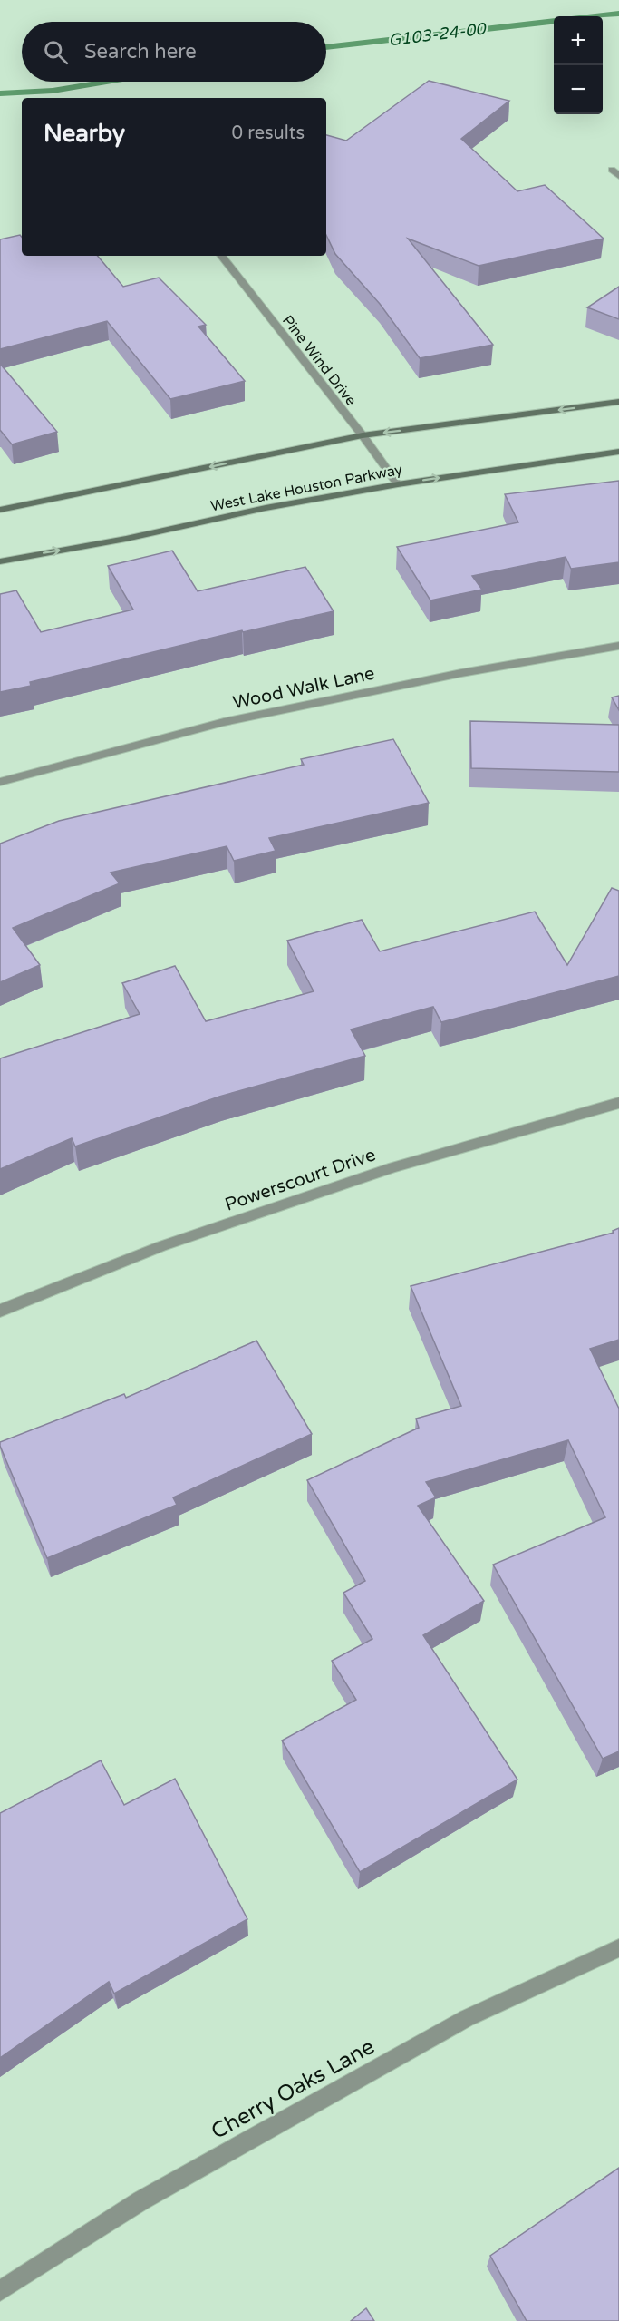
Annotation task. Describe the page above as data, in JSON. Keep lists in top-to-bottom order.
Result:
{
  "streets": {
    "main road": ["West Lake Houston Parkway"],
    "street": [
      "Pine Wind Drive",
      "Wood Walk Lane",
      "Powerscourt Drive",
      "Cherry Oaks Lane"
    ]
  },
  "crossings": [
    ["Pine Wind Drive", "West Lake Houston Parkway"]
  ],
  "water": ["G103-24-00"],
  "page": {
    "map_buttons": ["+", "−"],
    "search": "Search here",
    "heading": ["Nearby", "0 results"]
  }
}
